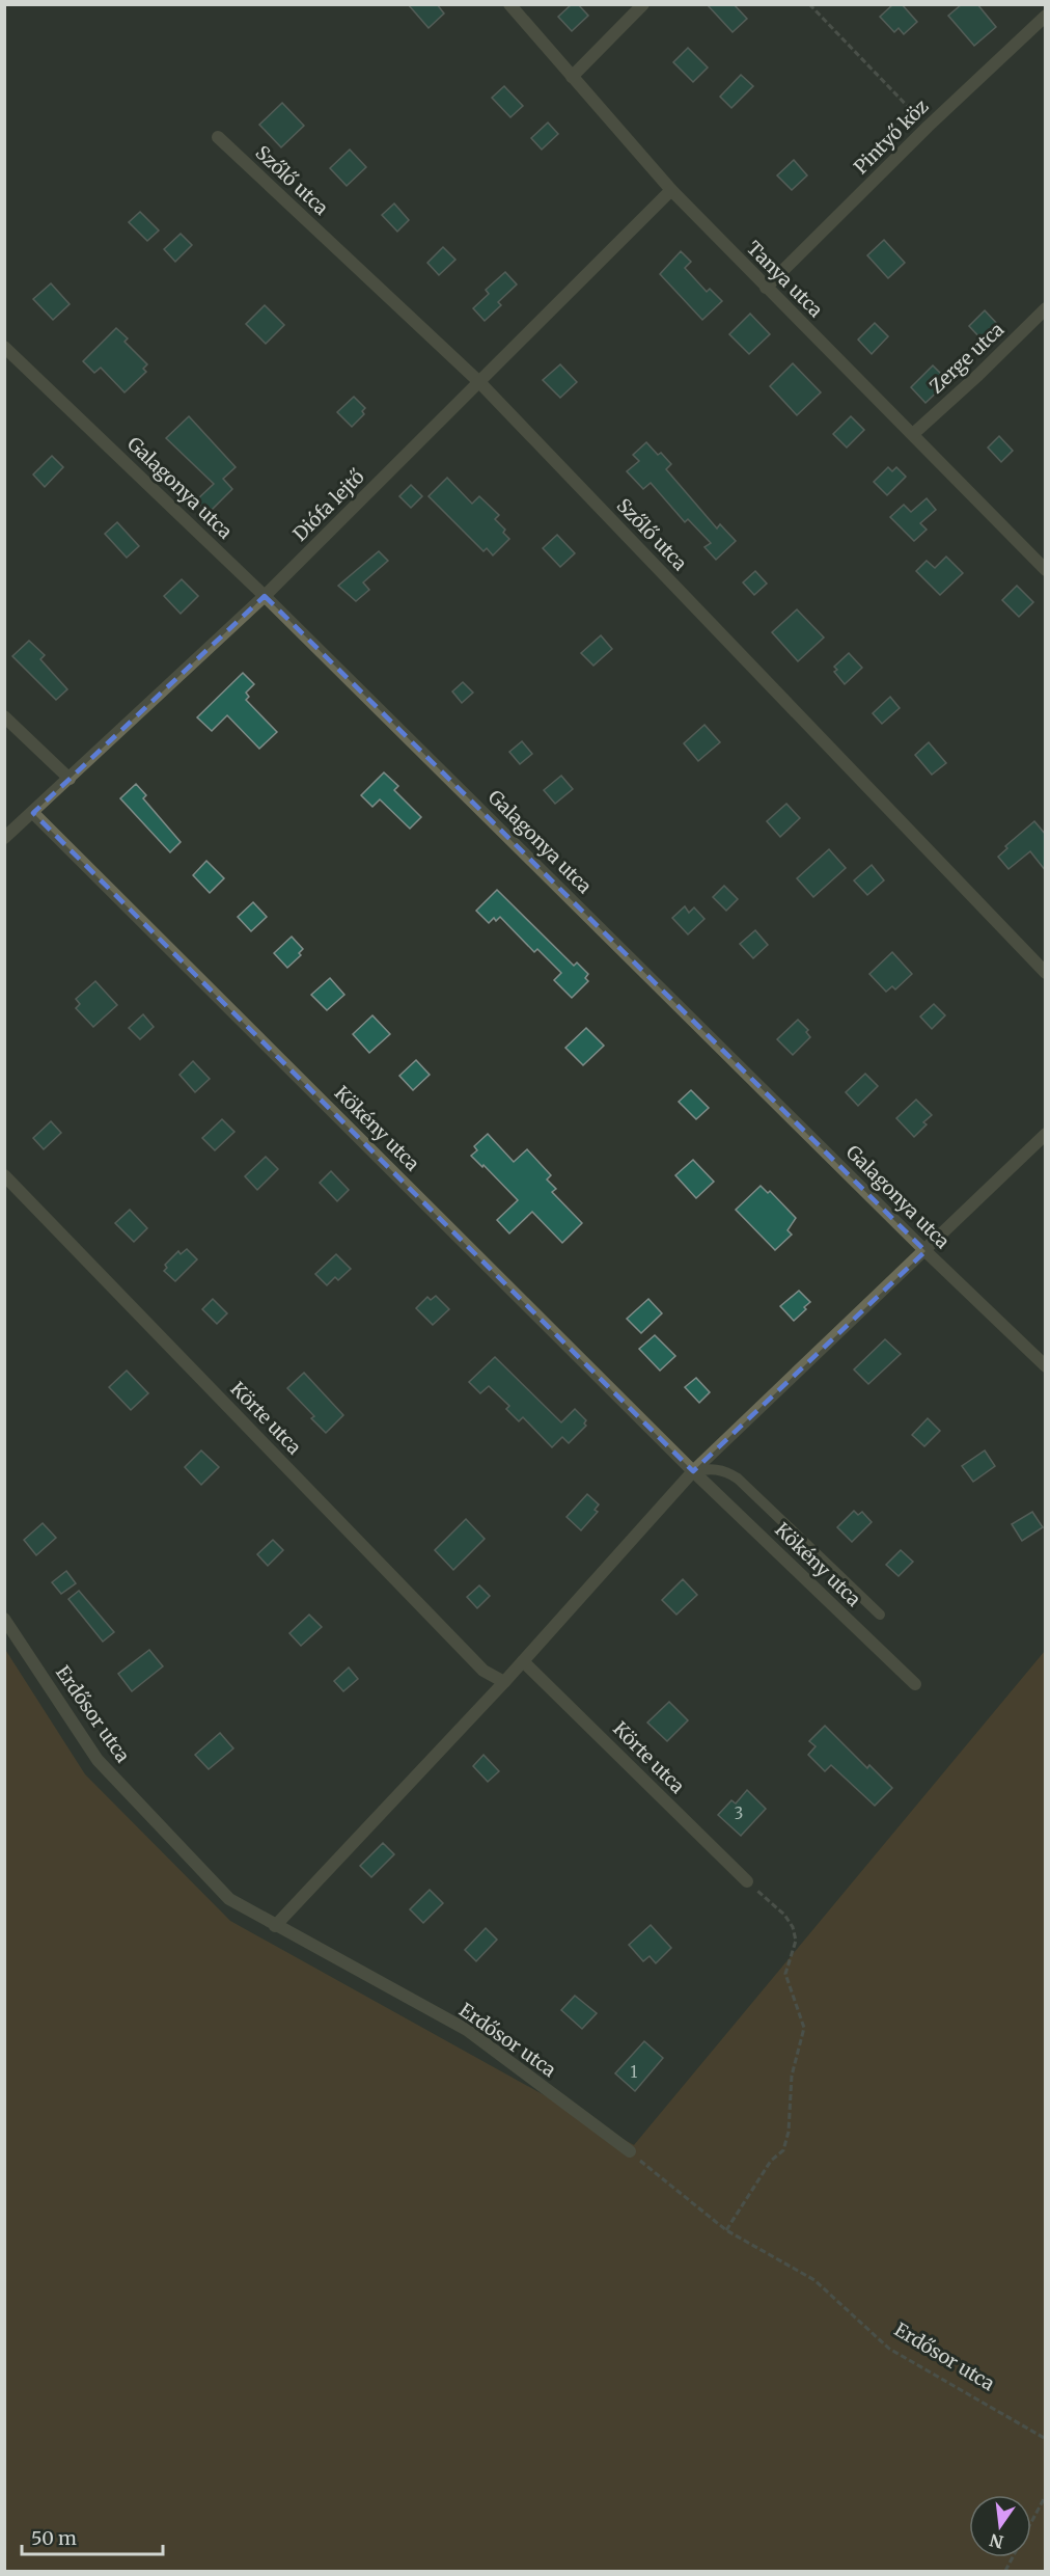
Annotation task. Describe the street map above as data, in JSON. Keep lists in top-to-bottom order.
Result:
{
  "streets": {
    "street": [
      "Pintyő köz",
      "Szőlő utca",
      "Tanya utca",
      "Zerge utca",
      "Galagonya utca",
      "Diófa lejtő",
      "Kökény utca",
      "Körte utca",
      "Erdősor utca"
    ]
  },
  "crossings": [
    ["Pintyő köz", "Tanya utca"],
    ["Szőlő utca", "Diófa lejtő"],
    ["Tanya utca", "Zerge utca"],
    ["Tanya utca", "Diófa lejtő"],
    ["Galagonya utca", "Diófa lejtő"],
    ["Diófa lejtő", "Kökény utca"]
  ],
  "house_numbers": ["3", "1"],
  "scale_bar": "50 m",
  "north": "bottom"
}
